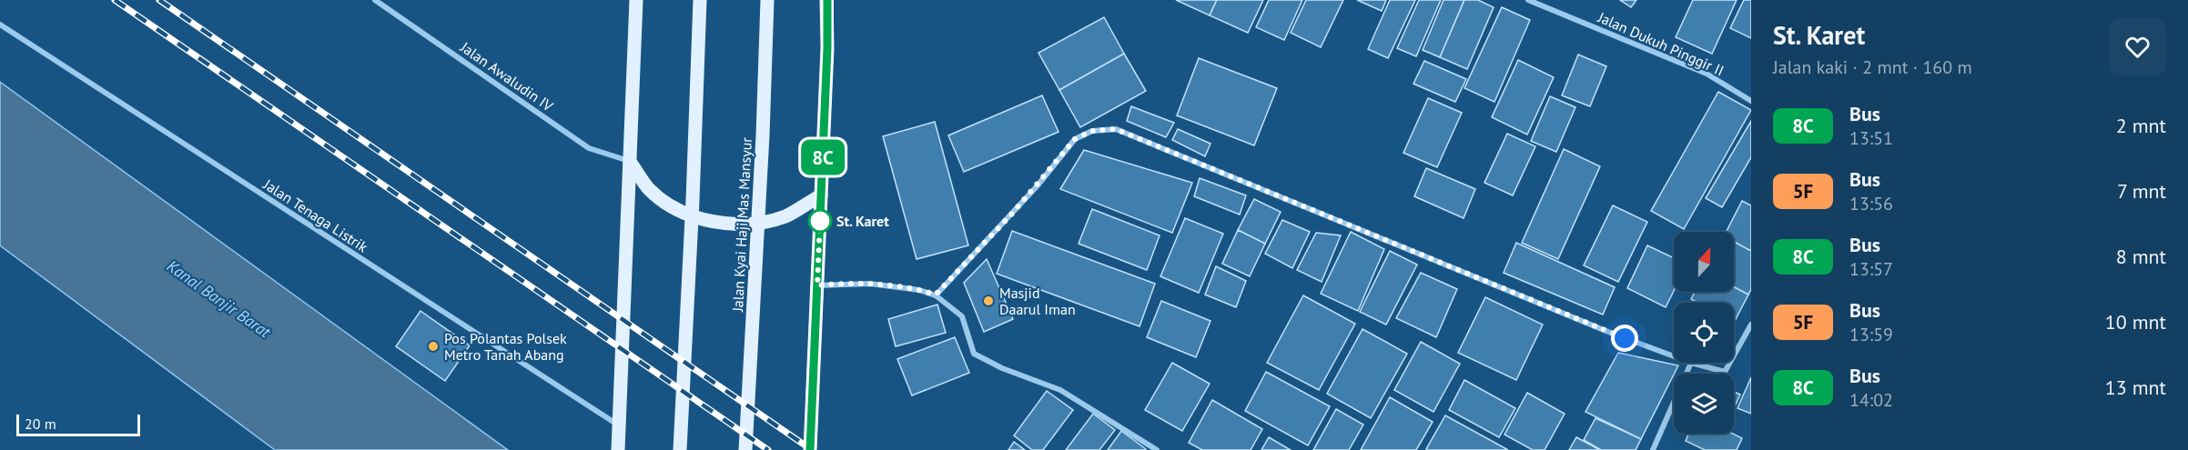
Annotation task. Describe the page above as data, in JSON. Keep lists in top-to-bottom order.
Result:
{
  "streets": {
    "main road": ["Jalan Kyai Haji Mas Mansyur"],
    "street": ["Jalan Dukuh Pinggir II", "Jalan Awaludin IV", "Jalan Tenaga Listrik"]
  },
  "water": ["Kanal Banjir Barat"],
  "places": ["St. Karet", "Masjid Daarul Iman", "Pos Polantas Polsek Metro Tanah Abang"],
  "lines": ["bus line 8C"],
  "scale_bar": "20 m",
  "north": "top",
  "page": {
    "on_map": "8C",
    "heading": ["St. Karet", "Jalan kaki · 2 mnt · 160 m"],
    "list": [
      {
        "mark": "8C",
        "name": "Bus",
        "note": "13:51",
        "value": "2 mnt"
      },
      {
        "mark": "5F",
        "name": "Bus",
        "note": "13:56",
        "value": "7 mnt"
      },
      {
        "mark": "8C",
        "name": "Bus",
        "note": "13:57",
        "value": "8 mnt"
      },
      {
        "mark": "5F",
        "name": "Bus",
        "note": "13:59",
        "value": "10 mnt"
      },
      {
        "mark": "8C",
        "name": "Bus",
        "note": "14:02",
        "value": "13 mnt"
      }
    ],
    "scale": "20 m"
  }
}
